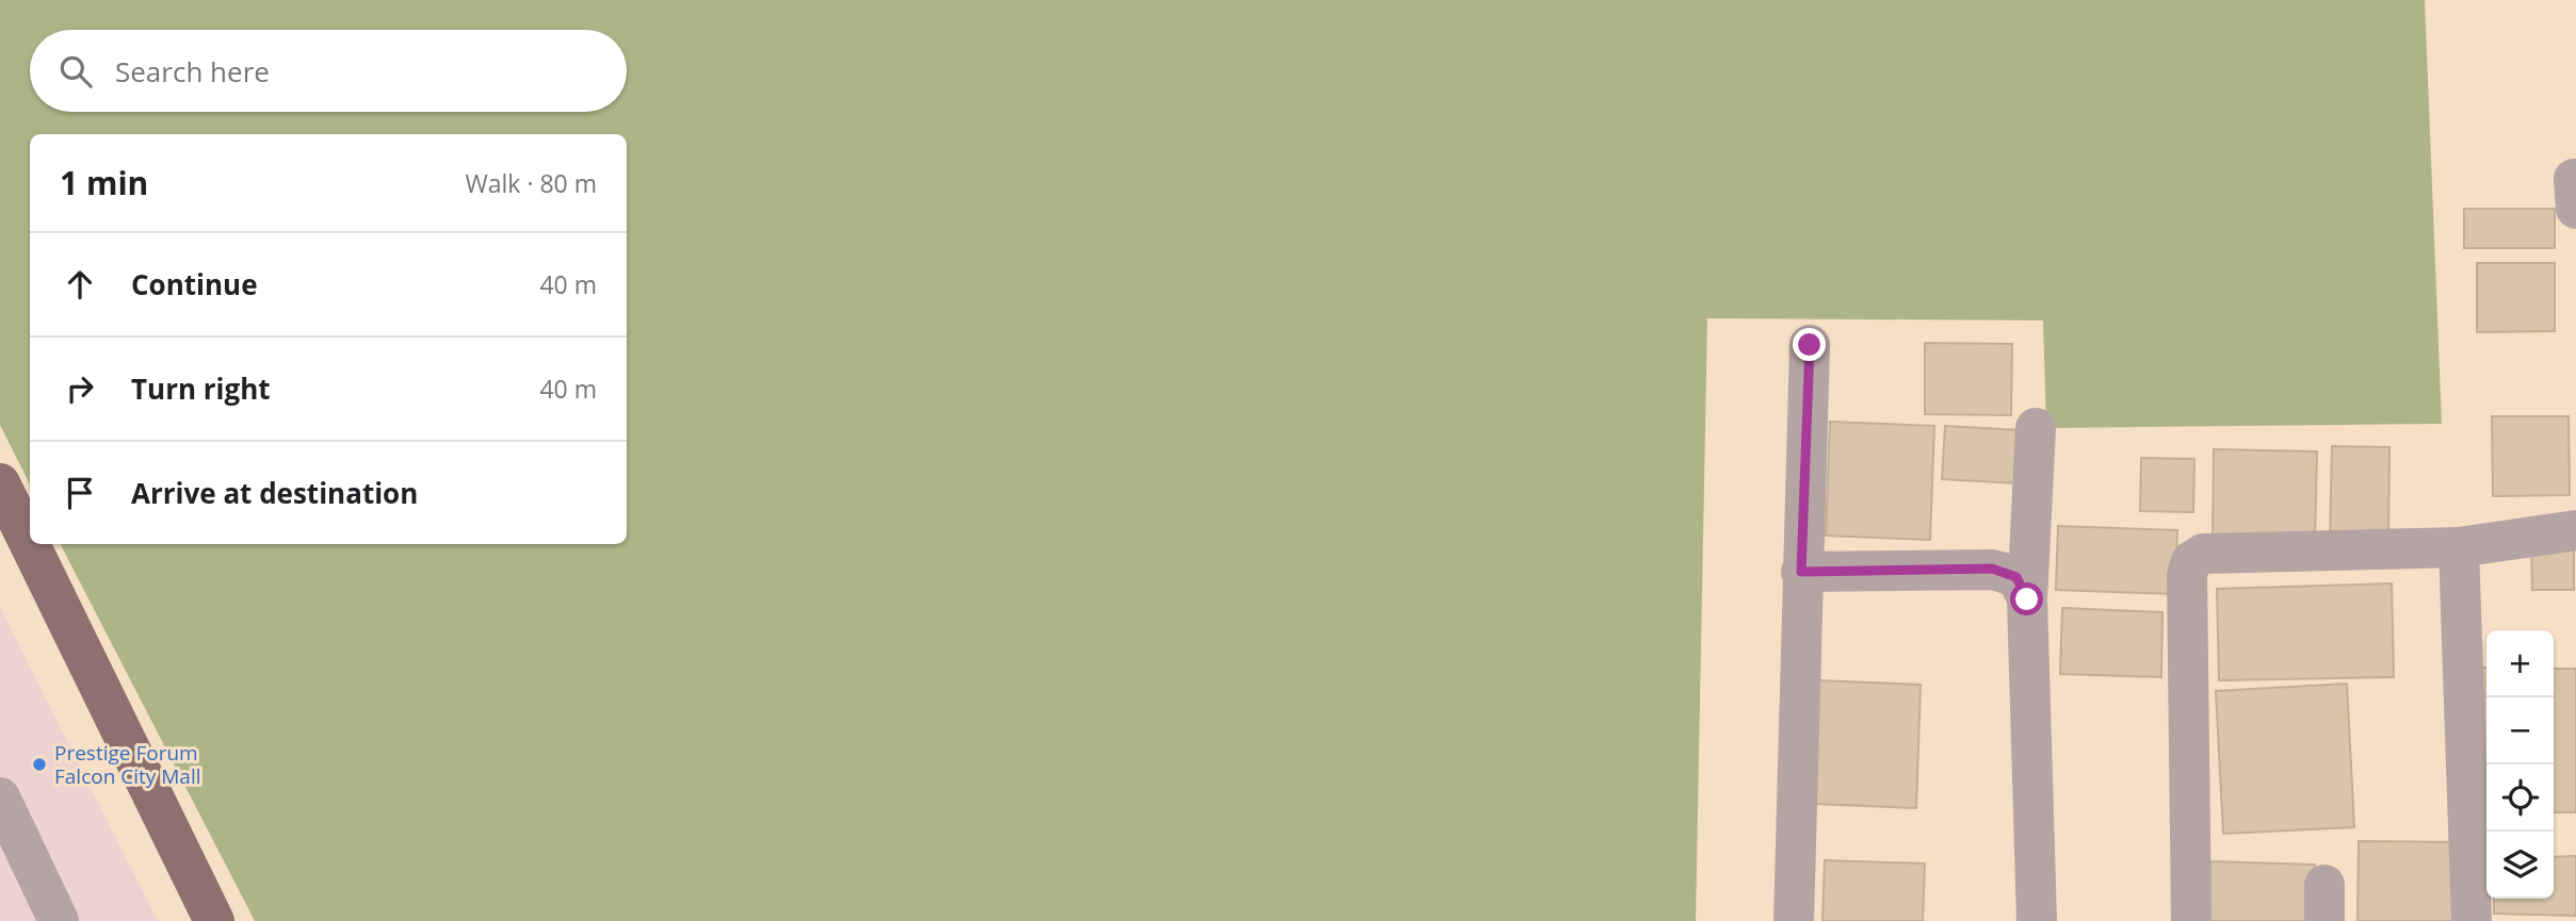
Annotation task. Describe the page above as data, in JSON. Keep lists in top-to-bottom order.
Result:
{
  "places": ["Prestige Forum Falcon City Mall"],
  "page": {
    "search": "Search here",
    "heading": ["1 min", "Walk · 80 m"],
    "list": [
      ["Continue", "40 m"],
      ["Turn right", "40 m"],
      "Arrive at destination"
    ],
    "map_buttons": ["+", "−"]
  }
}
